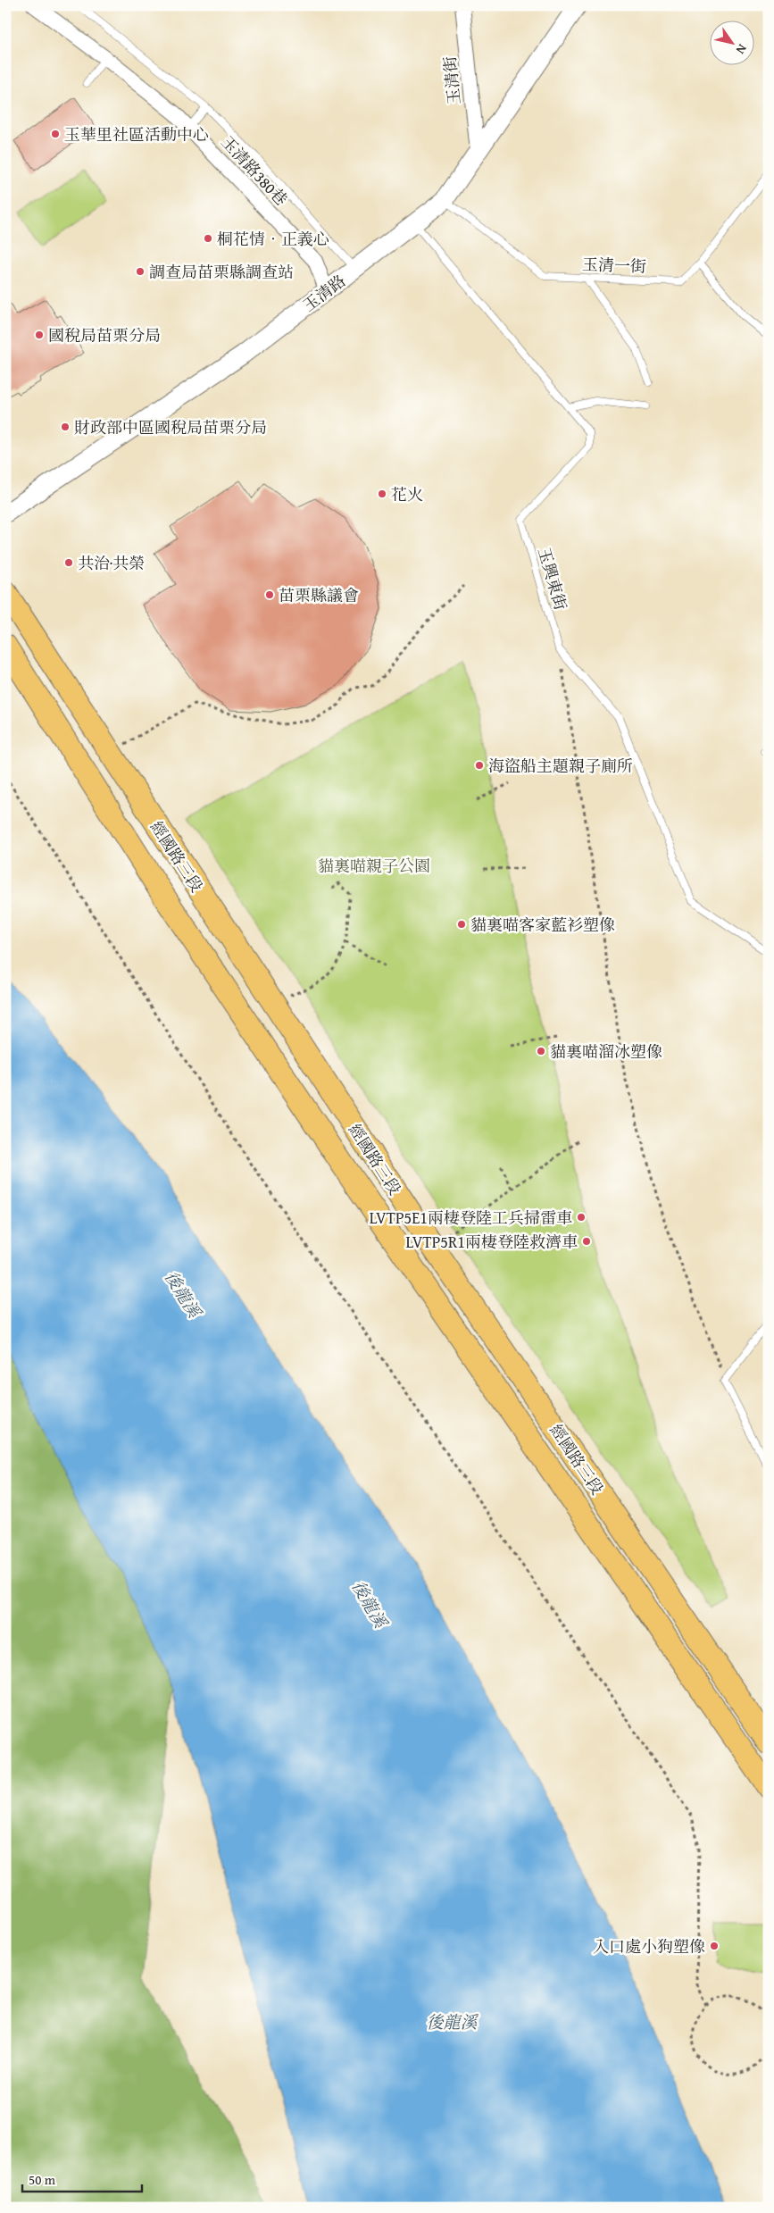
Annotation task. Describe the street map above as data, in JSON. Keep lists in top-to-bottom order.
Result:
{
  "streets": {
    "main road": ["經國路三段"],
    "street": ["玉清街", "玉清路380巷", "玉清路"],
    "lane": ["玉清一街", "玉興東街"]
  },
  "crossings": [
    ["玉清街", "玉清路"],
    ["玉清路380巷", "玉清路"],
    ["玉清一街", "玉清路"],
    ["玉清路", "玉興東街"]
  ],
  "water": ["後龍溪"],
  "parks": ["貓裏喵親子公園"],
  "places": [
    "玉華里社區活動中心",
    "桐花情．正義心",
    "調查局苗栗縣調查站",
    "國稅局苗栗分局",
    "財政部中區國稅局苗栗分局",
    "花火",
    "共治‧共榮",
    "苗栗縣議會",
    "海盜船主題親子廁所",
    "貓裏喵客家藍衫塑像",
    "貓裏喵溜冰塑像",
    "LVTP5E1兩棲登陸工兵掃雷車",
    "LVTP5R1兩棲登陸救濟車",
    "入口處小狗塑像"
  ],
  "scale_bar": "50 m",
  "north": "bottom right"
}
